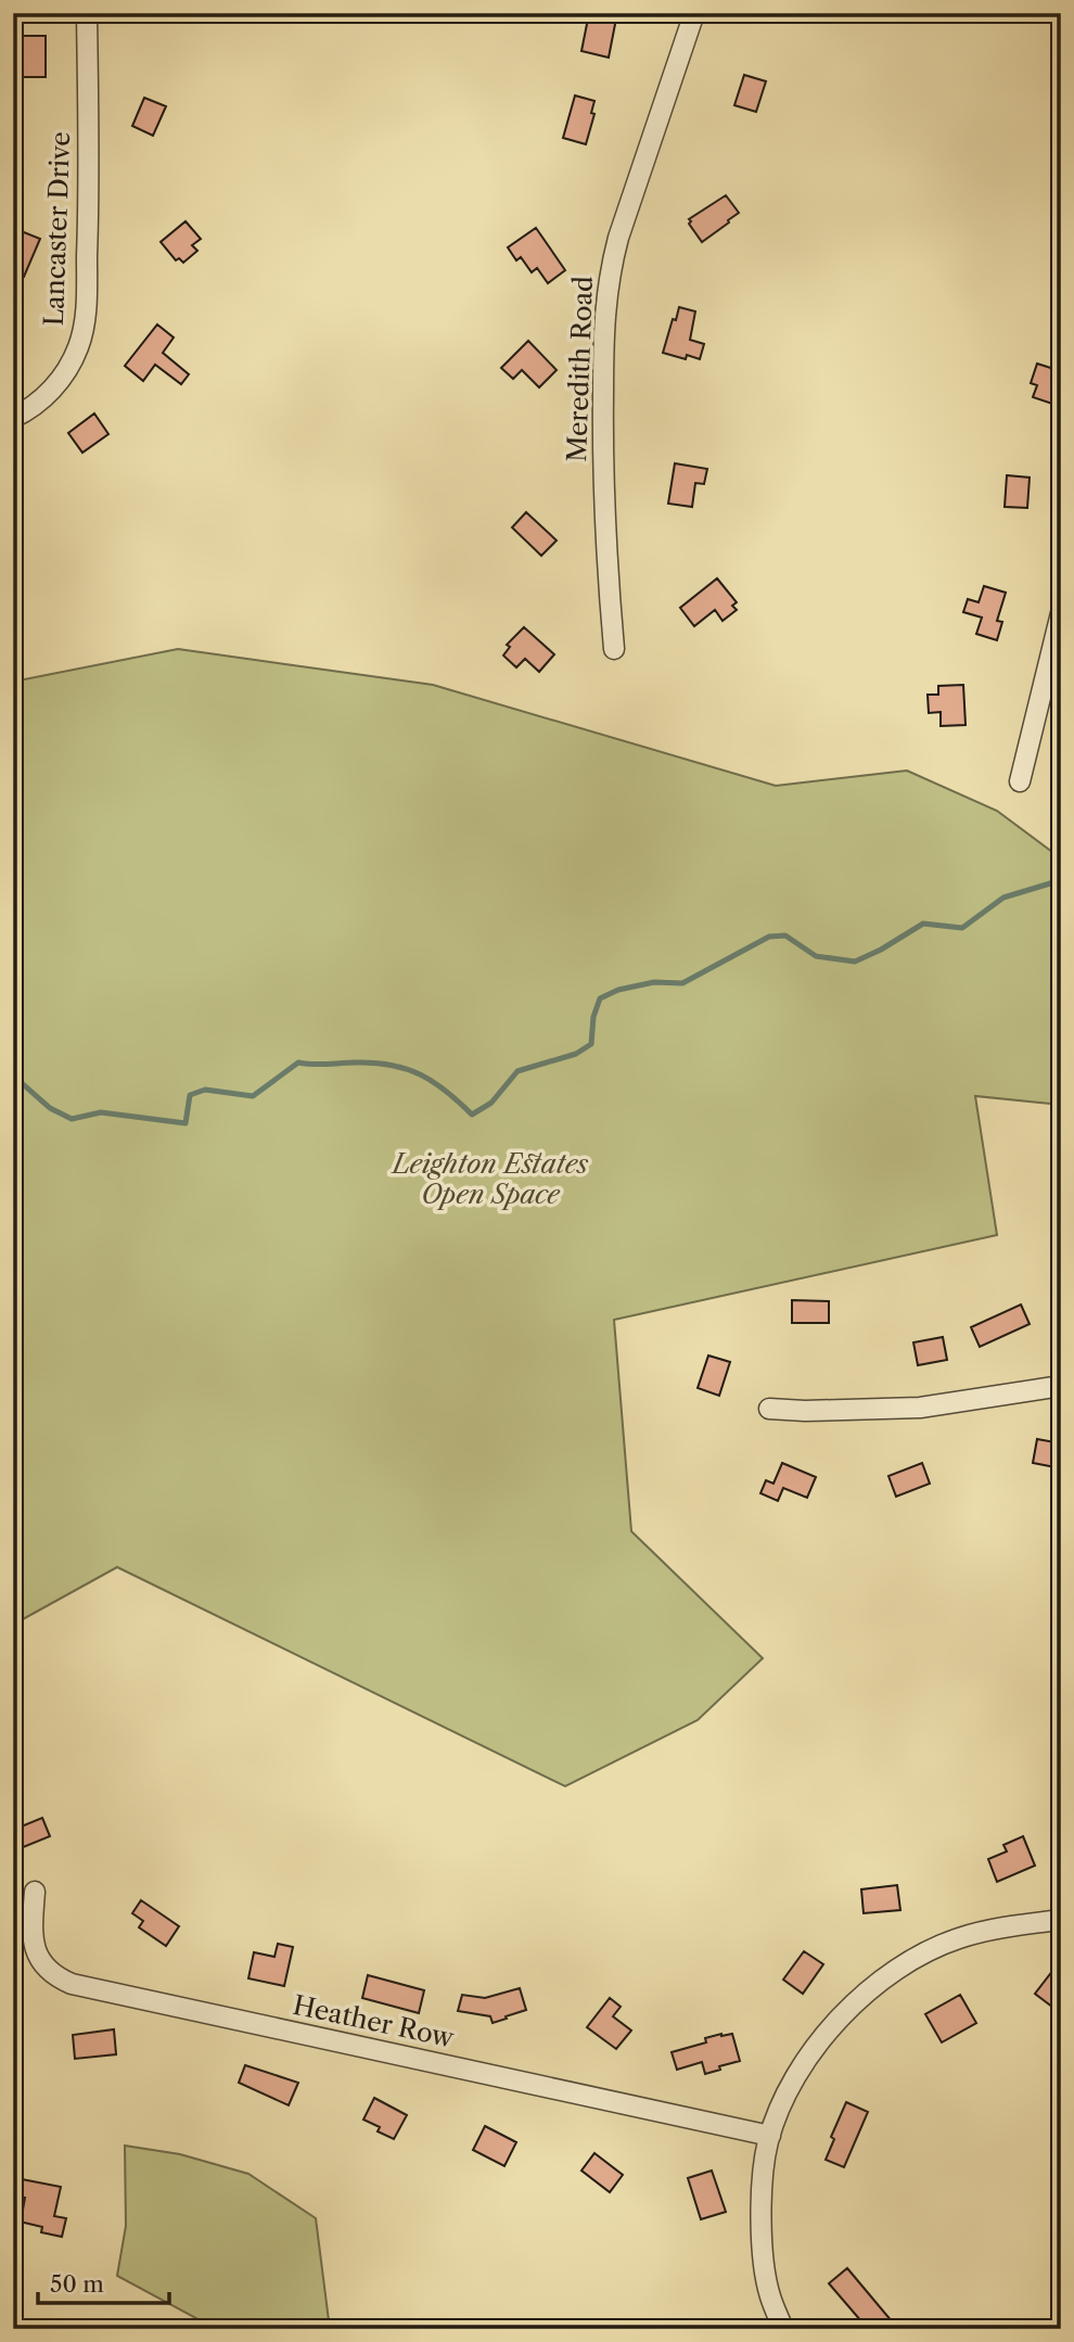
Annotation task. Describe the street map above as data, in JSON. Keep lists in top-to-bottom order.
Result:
{
  "streets": {
    "street": ["Lancaster Drive", "Meredith Road", "Heather Row"]
  },
  "parks": ["Leighton Estates Open Space"],
  "scale_bar": "50 m"
}
